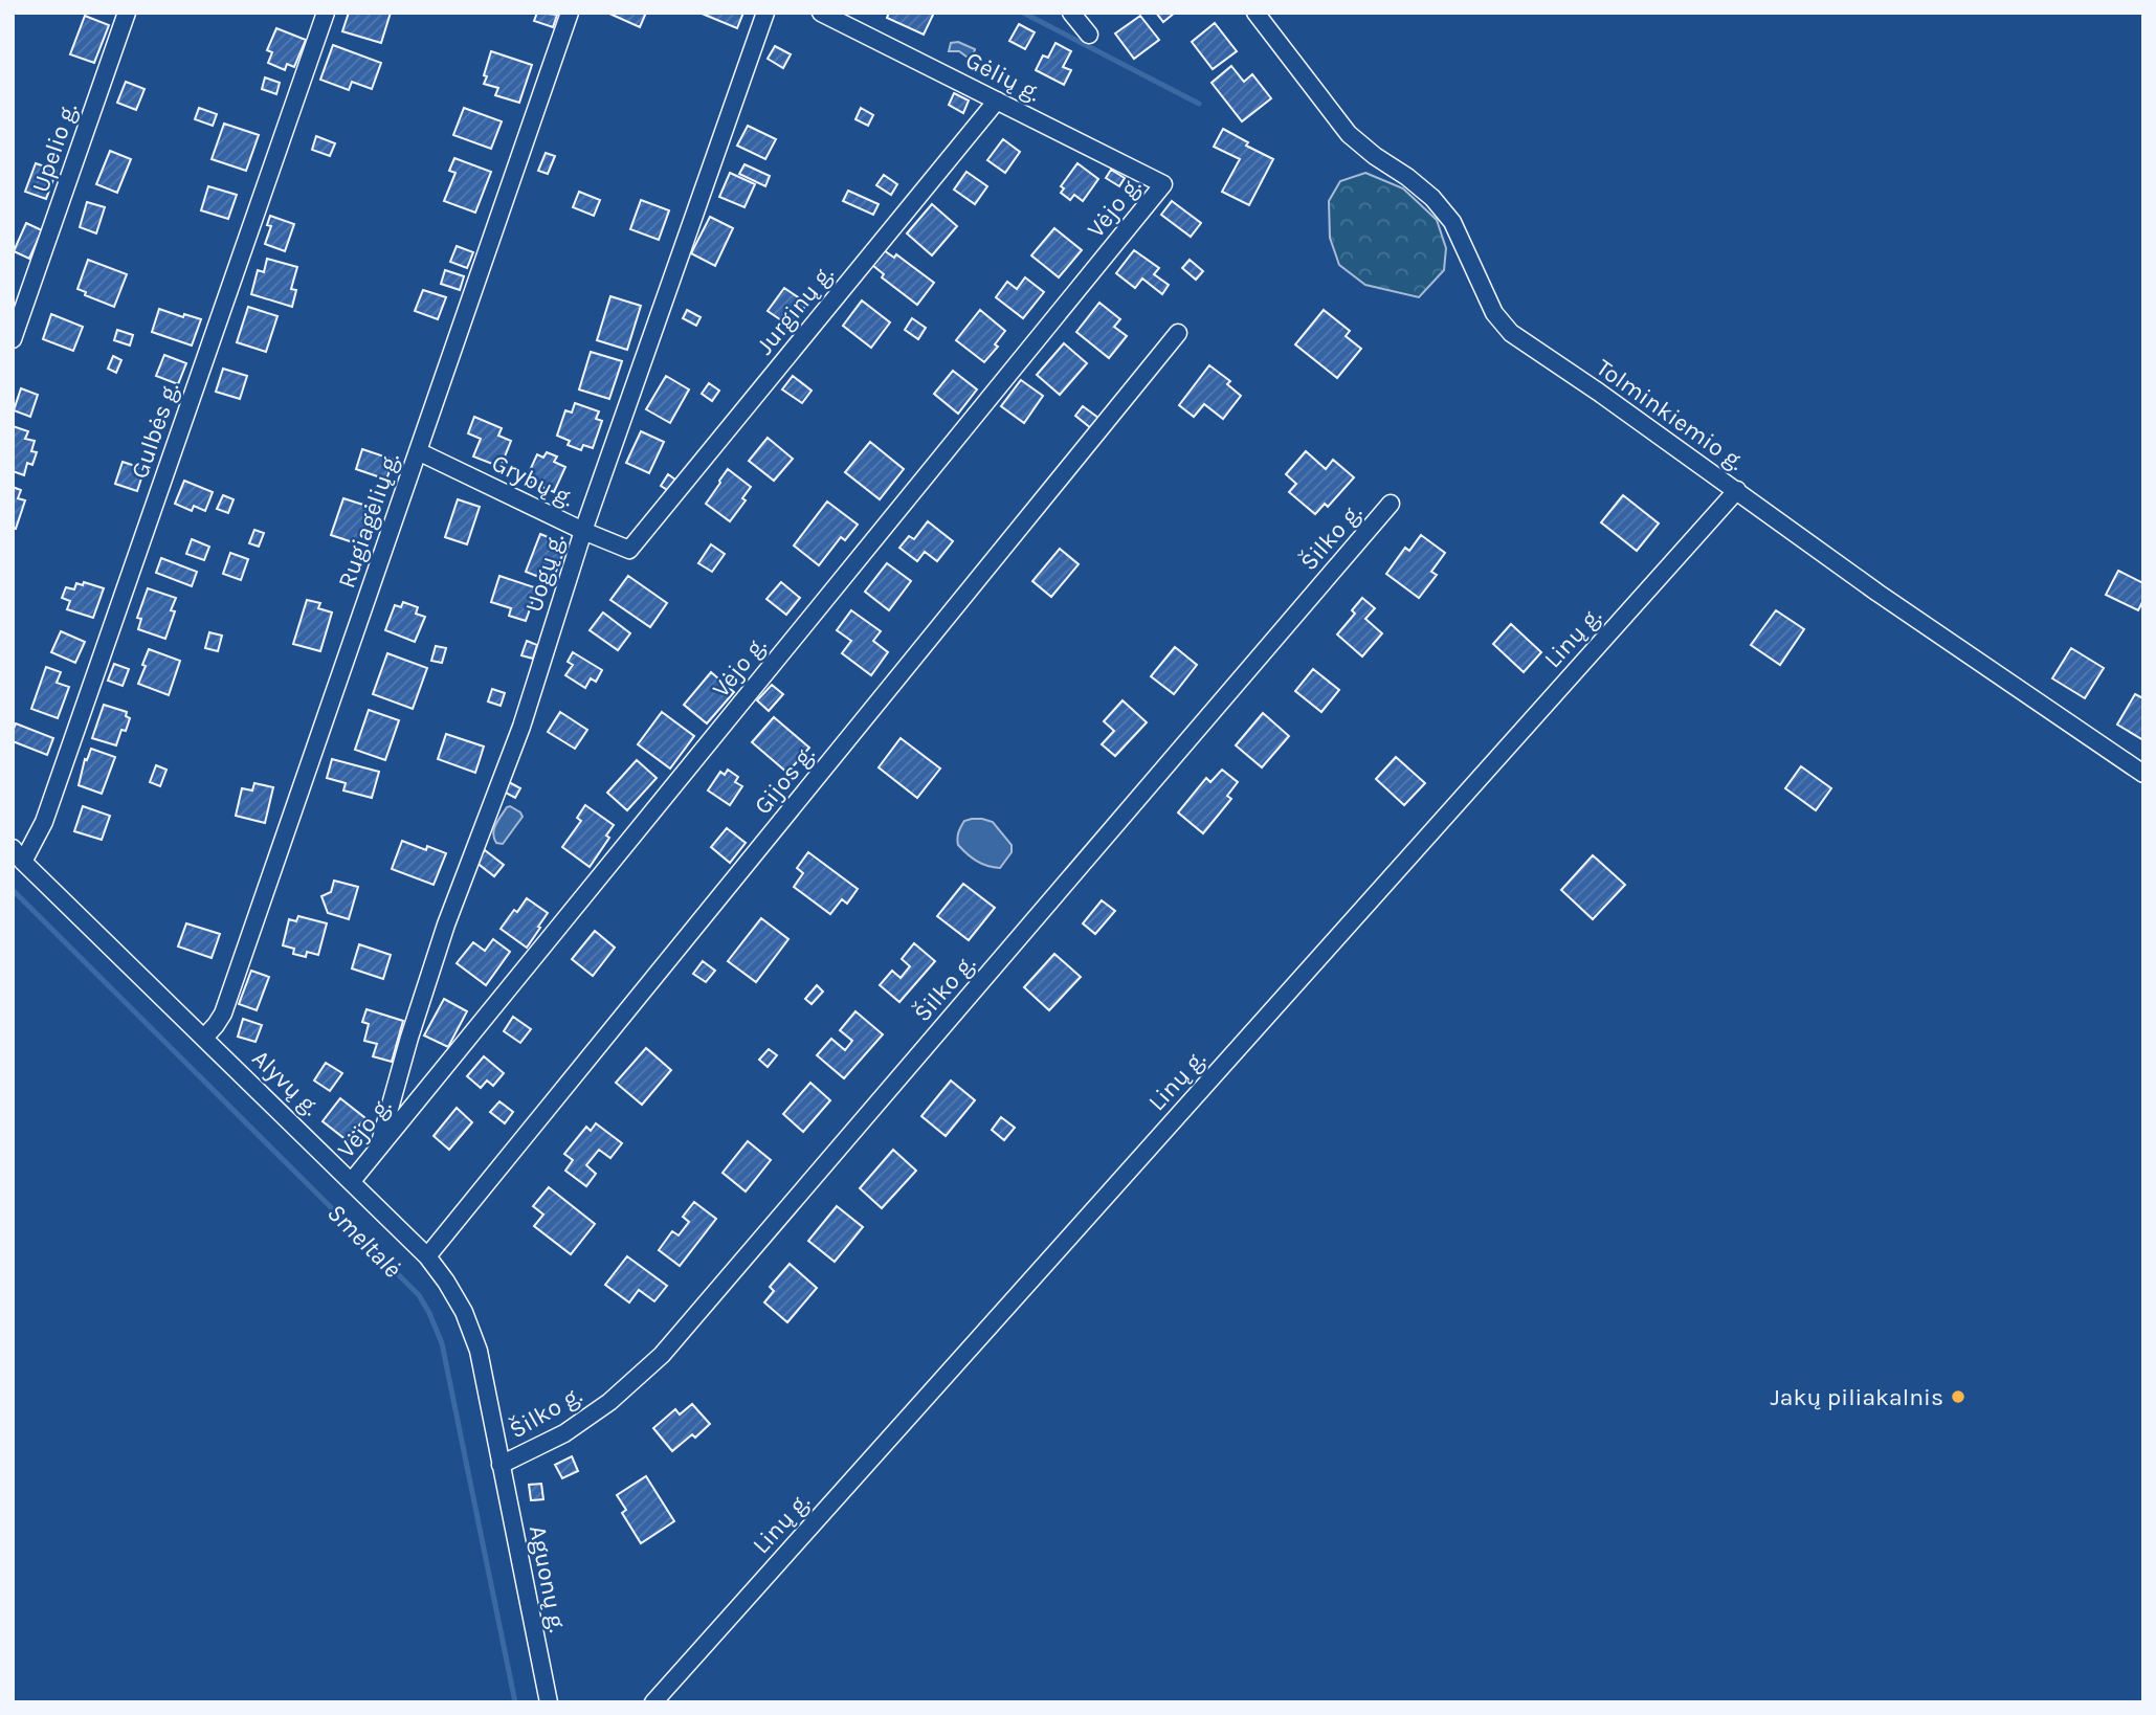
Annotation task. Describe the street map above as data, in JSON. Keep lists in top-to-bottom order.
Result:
{
  "streets": {
    "street": [
      "Gėlių g.",
      "Upelio g.",
      "Vėjo g.",
      "Jurginų g.",
      "Tolminkiemio g.",
      "Gulbės g.",
      "Grybų g.",
      "Rugiagėlių g.",
      "Šilko g.",
      "Uogų g.",
      "Linų g.",
      "Gijos g.",
      "Alyvų g.",
      "Aguonų g."
    ]
  },
  "crossings": [
    ["Gėlių g.", "Vėjo g."],
    ["Gėlių g.", "Jurginų g."],
    ["Vėjo g.", "Uogų g."],
    ["Vėjo g.", "Alyvų g."],
    ["Jurginų g.", "Grybų g."],
    ["Tolminkiemio g.", "Linų g."],
    ["Gulbės g.", "Alyvų g."],
    ["Grybų g.", "Rugiagėlių g."],
    ["Grybų g.", "Uogų g."],
    ["Rugiagėlių g.", "Alyvų g."],
    ["Šilko g.", "Alyvų g."],
    ["Šilko g.", "Aguonų g."],
    ["Gijos g.", "Alyvų g."],
    ["Alyvų g.", "Aguonų g."]
  ],
  "water": ["Smeltalė"],
  "places": ["Jakų piliakalnis"]
}
